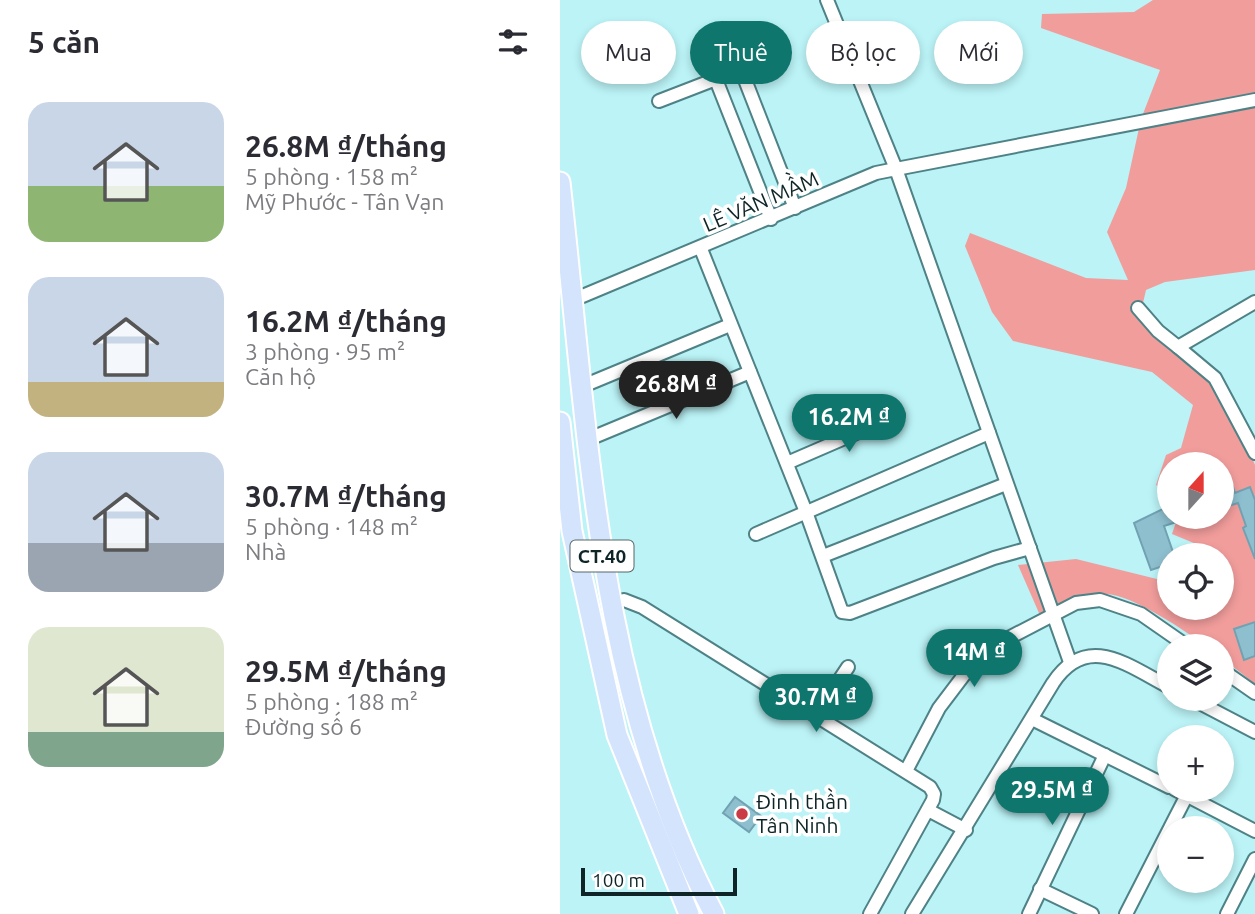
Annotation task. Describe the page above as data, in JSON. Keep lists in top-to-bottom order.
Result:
{
  "streets": {
    "main road": ["CT.40"],
    "street": ["LÊ VĂN MẦM"]
  },
  "crossings": [
    ["LÊ VĂN MẦM", "CT.40"]
  ],
  "places": ["Đình thần Tân Ninh"],
  "scale_bar": "100 m",
  "north": "top",
  "page": {
    "heading": "5 căn",
    "chip": [
      "Mua",
      "Thuê",
      "Bộ lọc",
      "Mới"
    ],
    "list": [
      {
        "name": "26.8M ₫/tháng",
        "note": "5 phòng · 158 m² · Mỹ Phước - Tân Vạn"
      },
      {
        "name": "16.2M ₫/tháng",
        "note": "3 phòng · 95 m² · Căn hộ"
      },
      {
        "name": "30.7M ₫/tháng",
        "note": "5 phòng · 148 m² · Nhà"
      },
      {
        "name": "29.5M ₫/tháng",
        "note": "5 phòng · 188 m² · Đường số 6"
      }
    ],
    "price": [
      "26.8M ₫",
      "16.2M ₫",
      "14M ₫",
      "30.7M ₫",
      "29.5M ₫"
    ],
    "map_buttons": ["+", "−"],
    "scale": "100 m"
  }
}
